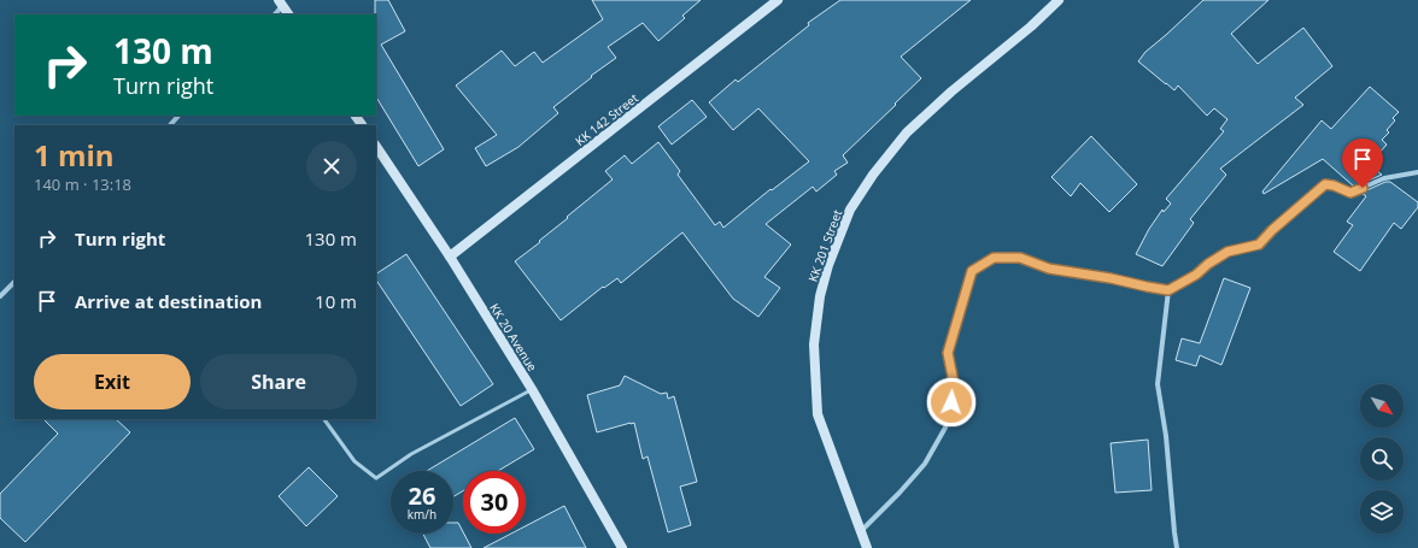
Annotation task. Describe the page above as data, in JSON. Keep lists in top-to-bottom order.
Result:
{
  "streets": {
    "main road": ["KK 142 Street", "KK 201 Street", "KK 20 Avenue"]
  },
  "crossings": [
    ["KK 142 Street", "KK 20 Avenue"]
  ],
  "north": "bottom right",
  "page": {
    "turn": ["130 m", "Turn right"],
    "heading": ["1 min", "140 m · 13:18"],
    "list": [
      {
        "name": "Turn right",
        "value": "130 m"
      },
      {
        "name": "Arrive at destination",
        "value": "10 m"
      }
    ],
    "buttons": ["Exit", "Share"],
    "speed": "26 km/h",
    "limit": "30"
  }
}
